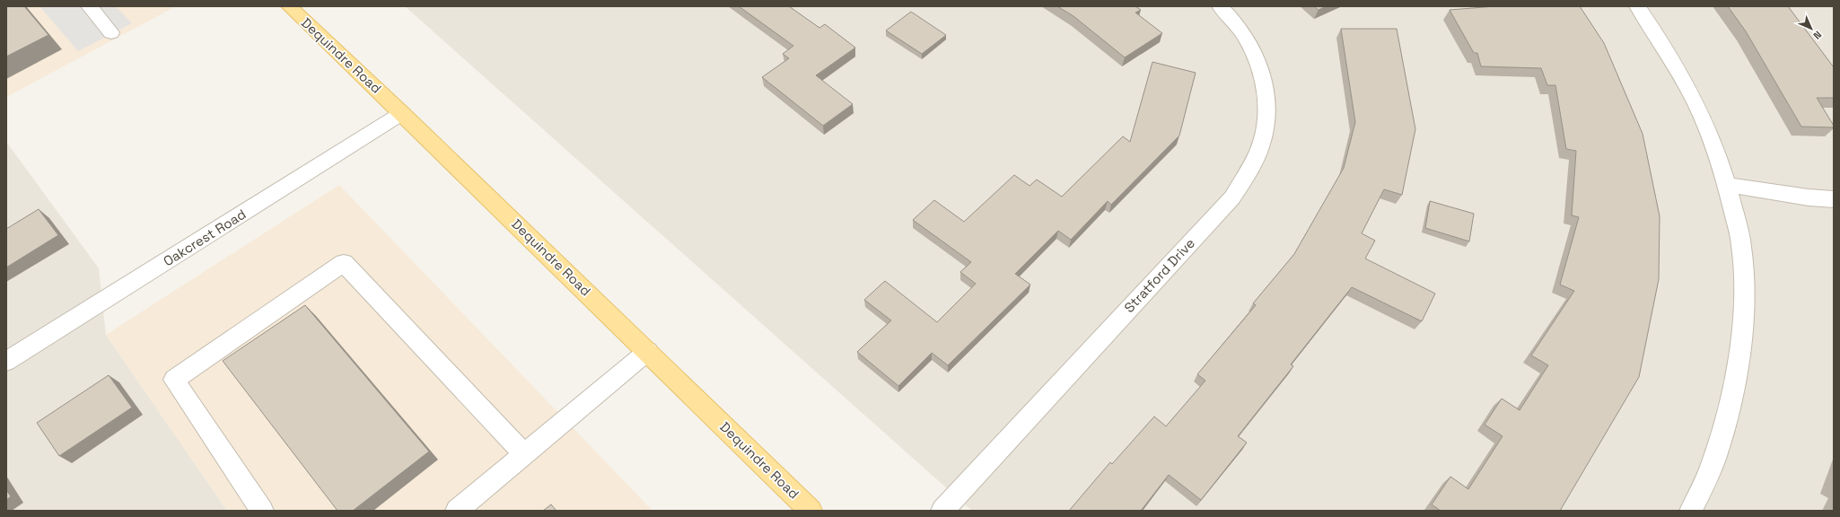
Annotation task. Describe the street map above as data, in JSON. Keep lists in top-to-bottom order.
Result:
{
  "streets": {
    "main road": ["Dequindre Road"],
    "street": ["Oakcrest Road", "Stratford Drive"]
  },
  "crossings": [
    ["Dequindre Road", "Oakcrest Road"]
  ],
  "north": "bottom right"
}
